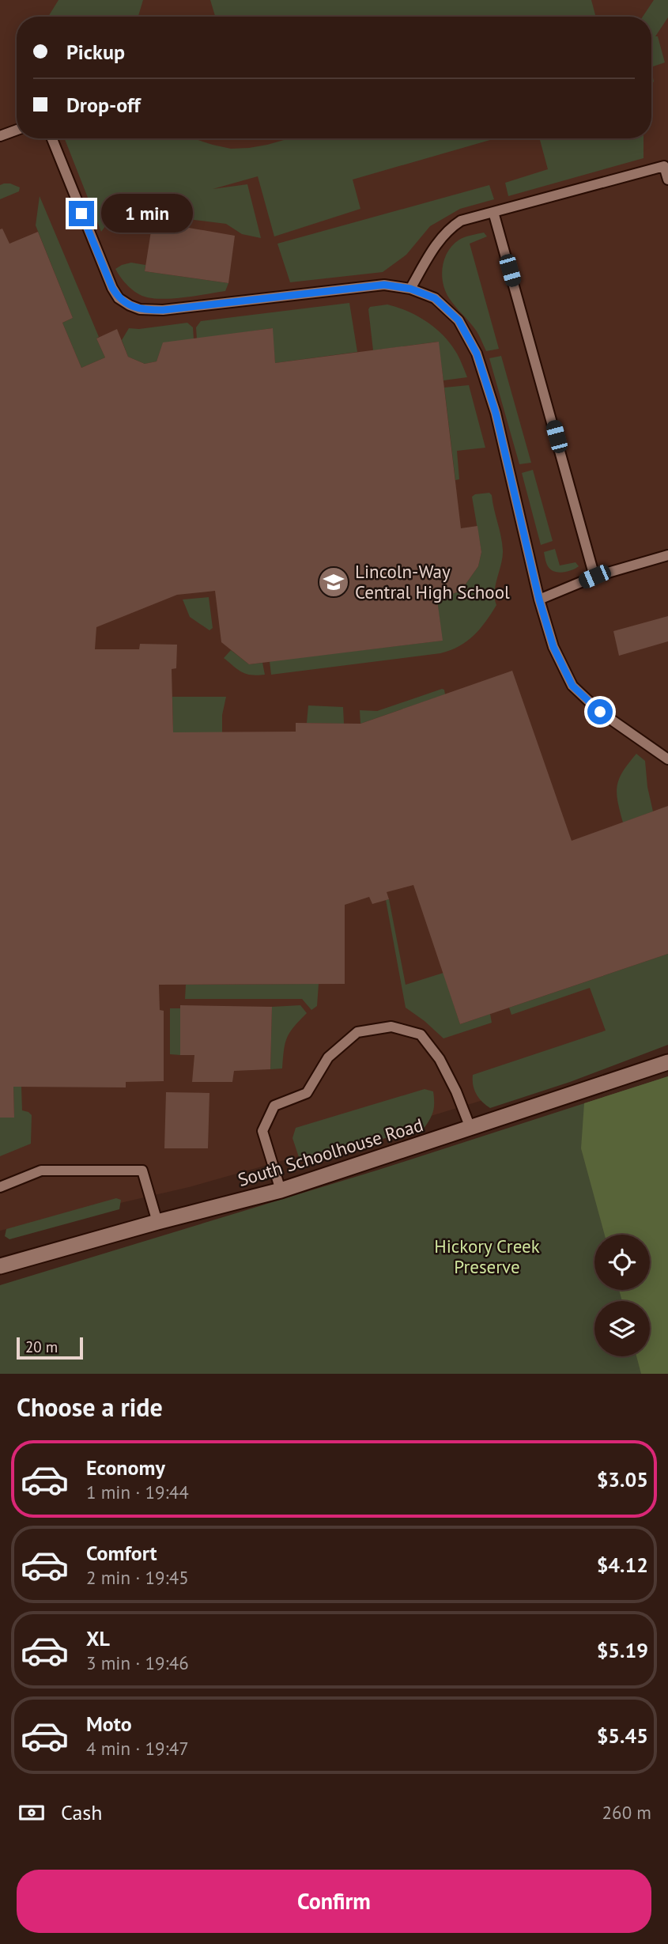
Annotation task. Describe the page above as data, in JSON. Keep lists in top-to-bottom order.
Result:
{
  "streets": {
    "street": ["South Schoolhouse Road"]
  },
  "parks": ["Hickory Creek Preserve"],
  "places": {
    "school or university": ["Lincoln-Way Central High School"]
  },
  "scale_bar": "20 m",
  "page": {
    "banner": ["Pickup", "Drop-off"],
    "bubble": "1 min",
    "scale": "20 m",
    "heading": "Choose a ride",
    "list": [
      {
        "name": "Economy",
        "note": "1 min · 19:44",
        "value": "$3.05"
      },
      {
        "name": "Comfort",
        "note": "2 min · 19:45",
        "value": "$4.12"
      },
      {
        "name": "XL",
        "note": "3 min · 19:46",
        "value": "$5.19"
      },
      {
        "name": "Moto",
        "note": "4 min · 19:47",
        "value": "$5.45"
      }
    ],
    "pay": ["Cash", "260 m"],
    "buttons": "Confirm"
  }
}
